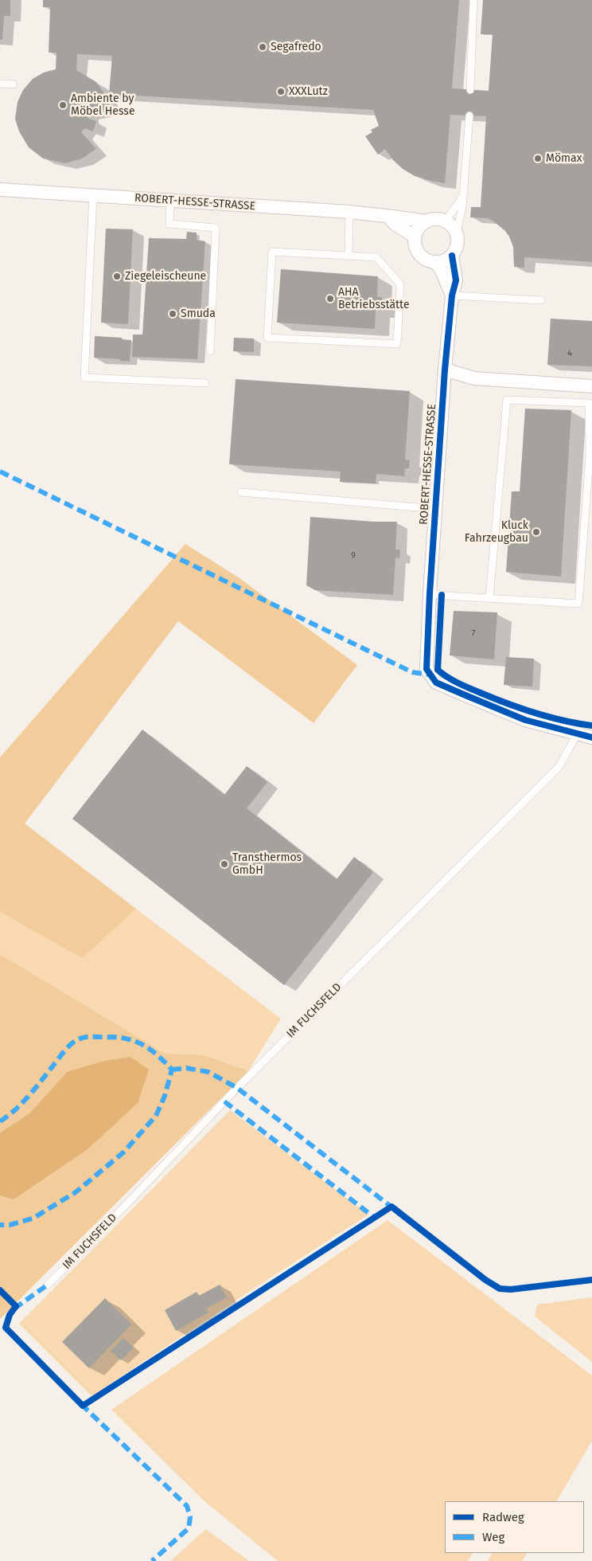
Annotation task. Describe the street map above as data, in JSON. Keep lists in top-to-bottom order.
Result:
{
  "streets": {
    "street": ["ROBERT-HESSE-STRASSE"],
    "lane": ["IM FUCHSFELD"]
  },
  "crossings": [
    ["ROBERT-HESSE-STRASSE", "IM FUCHSFELD"]
  ],
  "places": [
    "Segafredo",
    "XXXLutz",
    "Ambiente by Möbel Hesse",
    "Mömax",
    "Ziegeleischeune",
    "AHA Betriebsstätte",
    "Smuda",
    "Kluck Fahrzeugbau",
    "Transthermos GmbH"
  ],
  "house_numbers": ["4", "9", "7"],
  "legend": ["Radweg", "Weg"]
}
